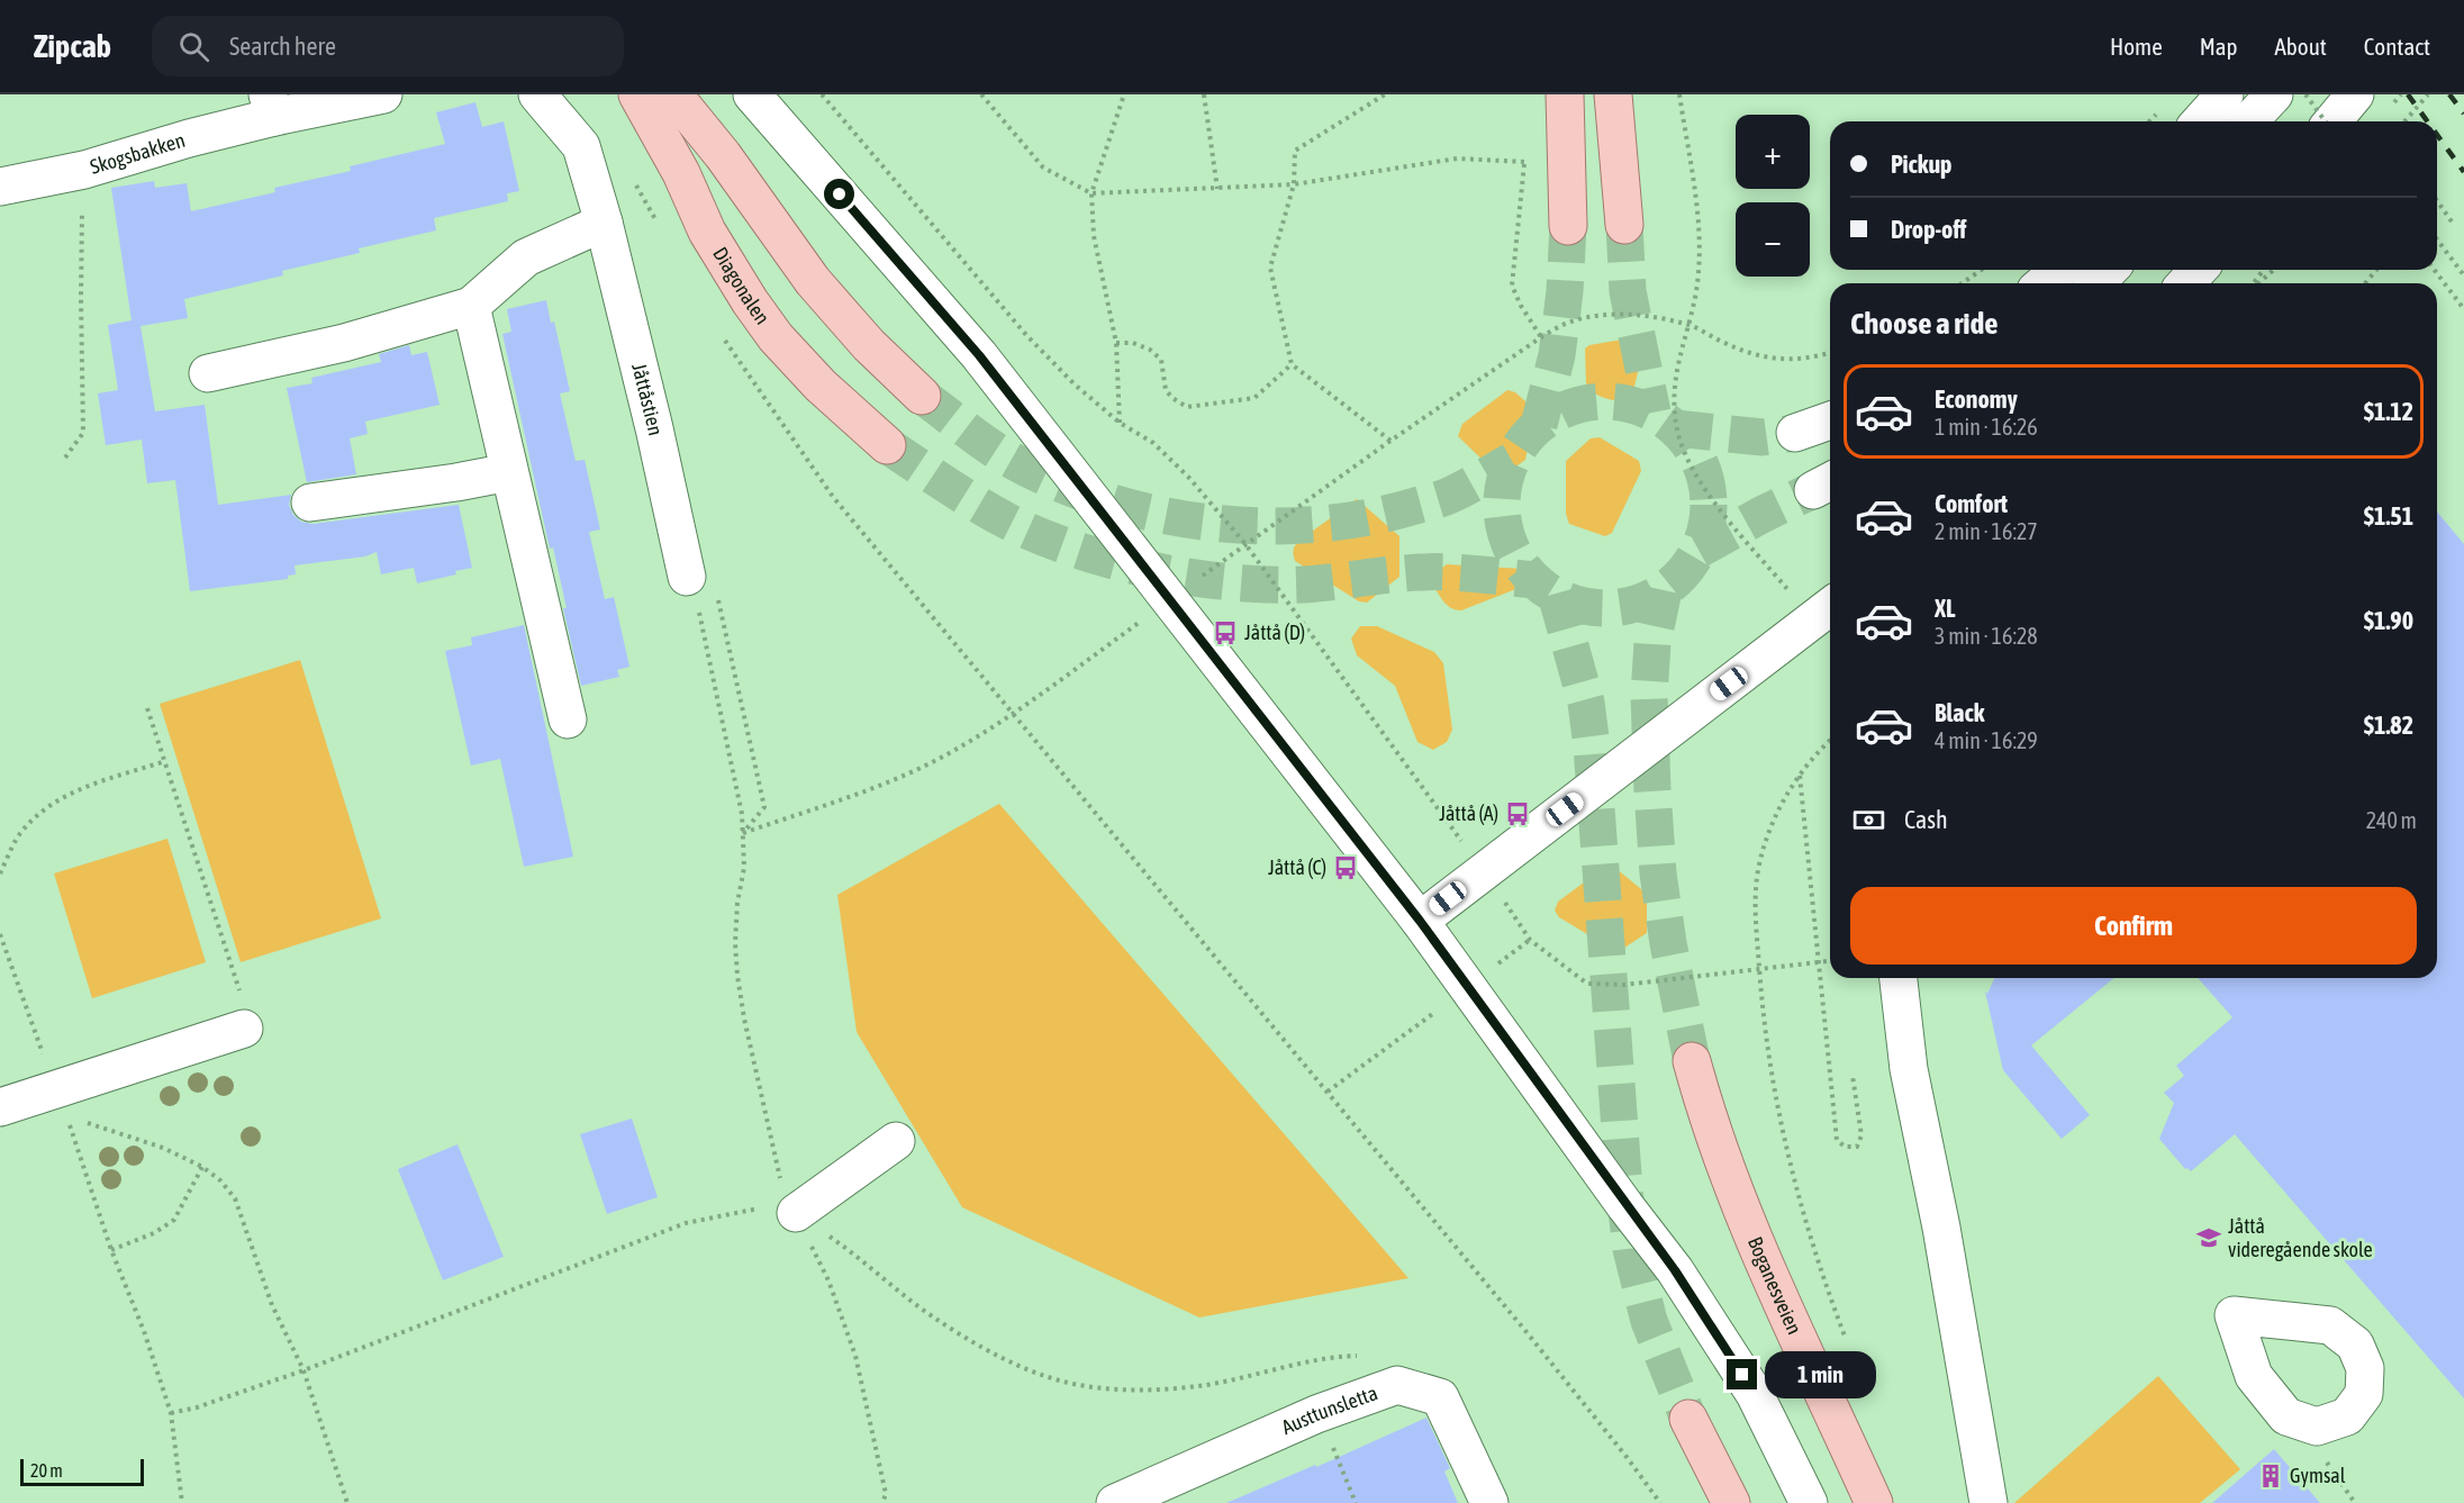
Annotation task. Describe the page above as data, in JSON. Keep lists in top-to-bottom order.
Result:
{
  "streets": {
    "main road": ["Diagonalen", "Boganesveien"],
    "street": ["Skogsbakken", "Jåttåstien", "Austtunsletta"]
  },
  "places": {
    "bus stop": ["Jåttå (D)", "Jåttå (A)", "Jåttå (C)"],
    "school or university": ["Jåttå videregående skole"],
    "building": ["Gymsal"]
  },
  "scale_bar": "20 m",
  "page": {
    "header": "Zipcab",
    "search": "Search here",
    "nav": [
      "Home",
      "Map",
      "About",
      "Contact"
    ],
    "map_buttons": ["+", "−"],
    "banner": ["Pickup", "Drop-off"],
    "heading": "Choose a ride",
    "list": [
      {
        "name": "Economy",
        "note": "1 min · 16:26",
        "value": "$1.12"
      },
      {
        "name": "Comfort",
        "note": "2 min · 16:27",
        "value": "$1.51"
      },
      {
        "name": "XL",
        "note": "3 min · 16:28",
        "value": "$1.90"
      },
      {
        "name": "Black",
        "note": "4 min · 16:29",
        "value": "$1.82"
      }
    ],
    "pay": ["Cash", "240 m"],
    "buttons": "Confirm",
    "bubble": "1 min",
    "scale": "20 m"
  }
}
